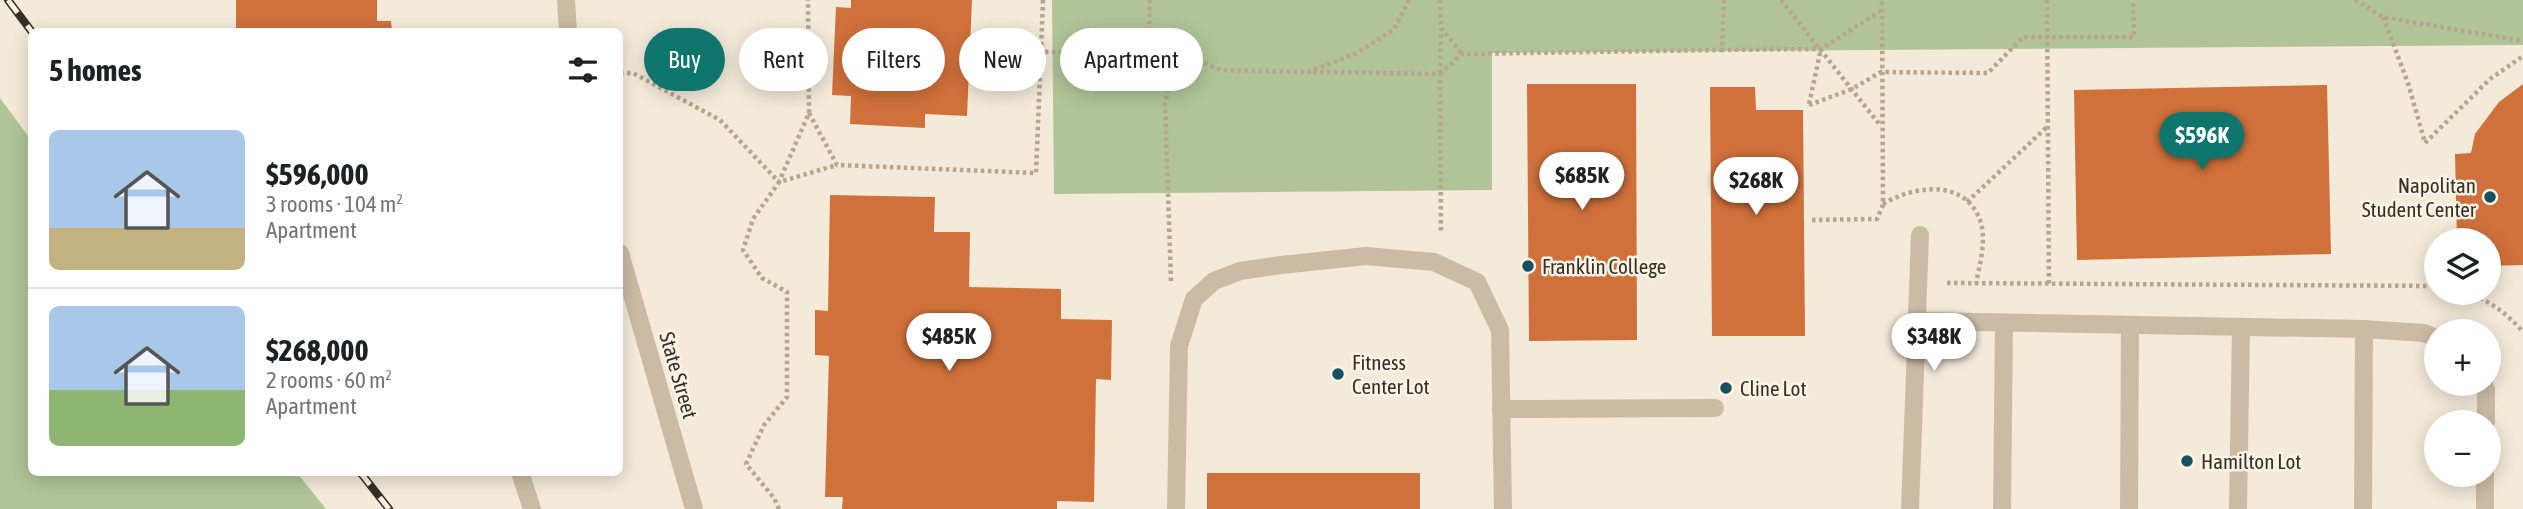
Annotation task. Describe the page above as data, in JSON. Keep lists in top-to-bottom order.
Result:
{
  "streets": {
    "street": ["State Street"]
  },
  "places": [
    "Napolitan Student Center",
    "Franklin College",
    "Fitness Center Lot",
    "Cline Lot",
    "Hamilton Lot"
  ],
  "page": {
    "chip": [
      "Buy",
      "Rent",
      "Filters",
      "New",
      "Apartment"
    ],
    "heading": "5 homes",
    "price": [
      "$596K",
      "$685K",
      "$268K",
      "$485K",
      "$348K"
    ],
    "list": [
      {
        "name": "$596,000",
        "note": "3 rooms · 104 m² · Apartment"
      },
      {
        "name": "$268,000",
        "note": "2 rooms · 60 m² · Apartment"
      }
    ],
    "map_buttons": ["+", "−"]
  }
}
